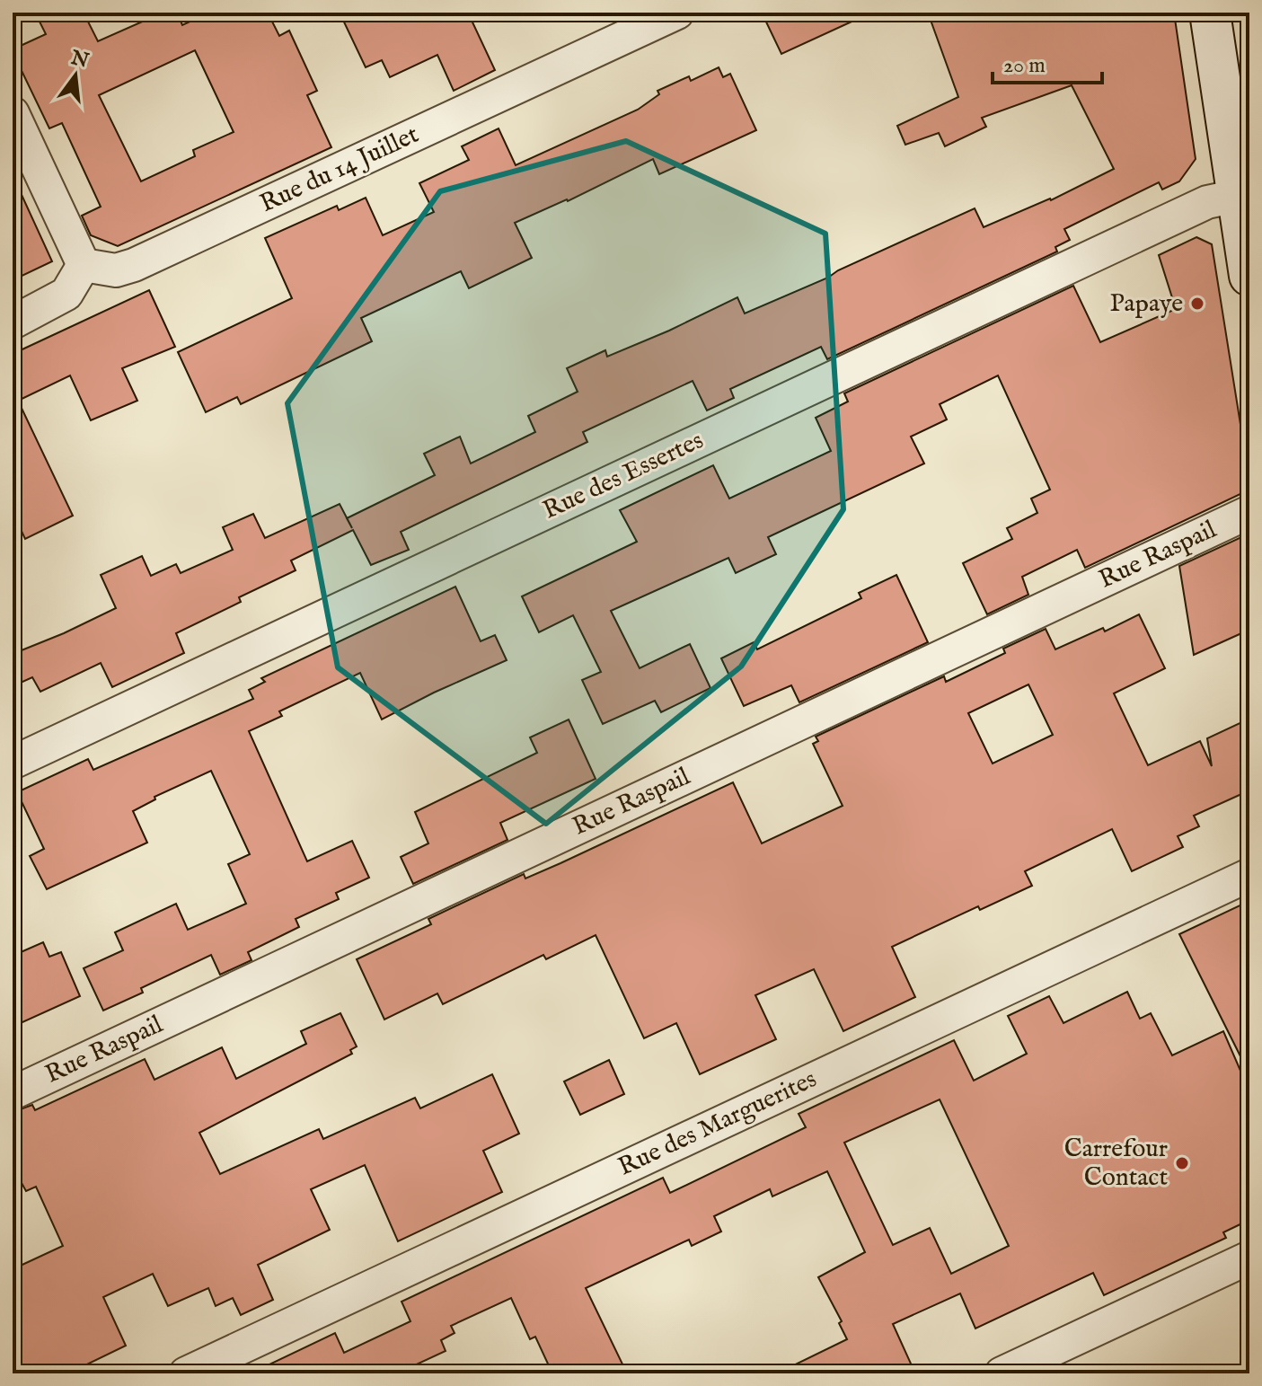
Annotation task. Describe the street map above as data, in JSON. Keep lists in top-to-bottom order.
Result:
{
  "streets": {
    "street": [
      "Rue du 14 Juillet",
      "Rue des Essertes",
      "Rue Raspail",
      "Rue des Marguerites"
    ]
  },
  "places": ["Papaye", "Carrefour Contact"],
  "scale_bar": "20 m",
  "north": "top"
}
